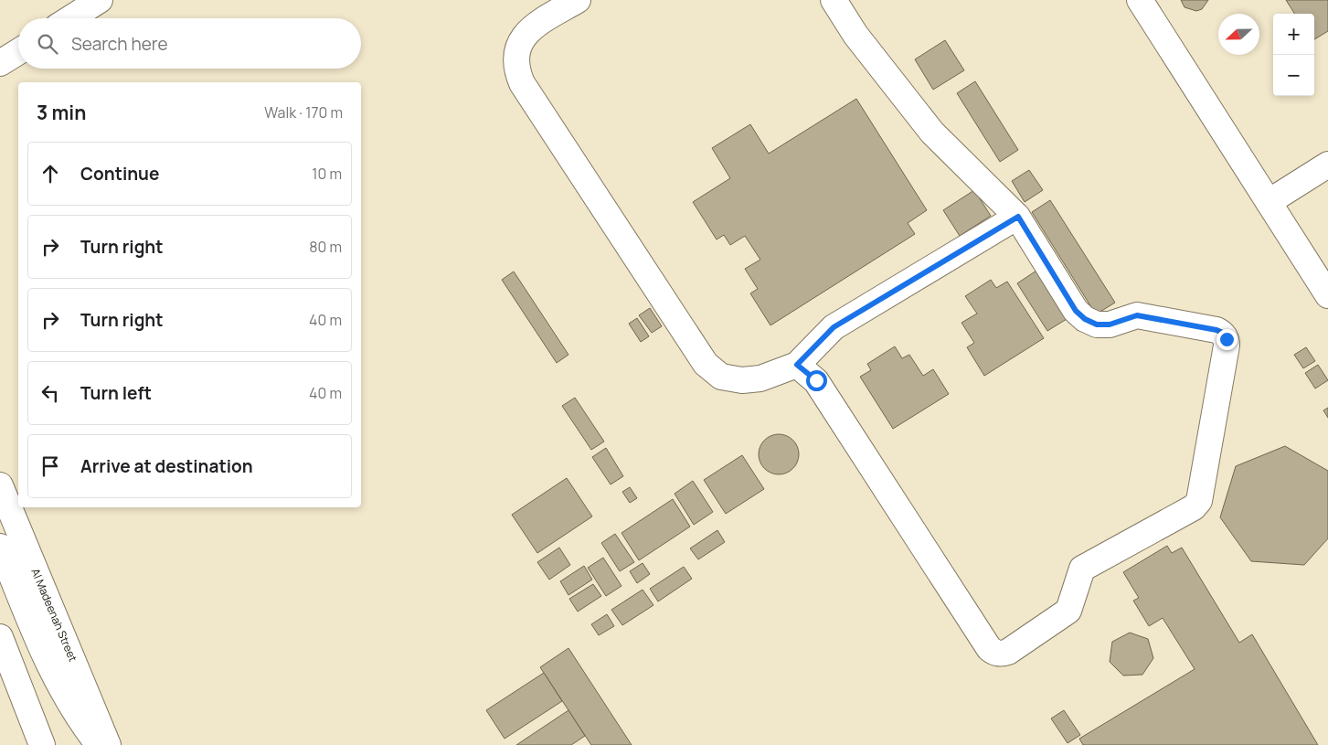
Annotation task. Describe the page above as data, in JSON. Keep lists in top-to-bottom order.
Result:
{
  "streets": {
    "street": ["Al Madeenah Street"]
  },
  "north": "left",
  "page": {
    "map_buttons": ["+", "−"],
    "search": "Search here",
    "heading": ["3 min", "Walk · 170 m"],
    "list": [
      ["Continue", "10 m"],
      ["Turn right", "80 m"],
      ["Turn right", "40 m"],
      ["Turn left", "40 m"],
      "Arrive at destination"
    ]
  }
}
